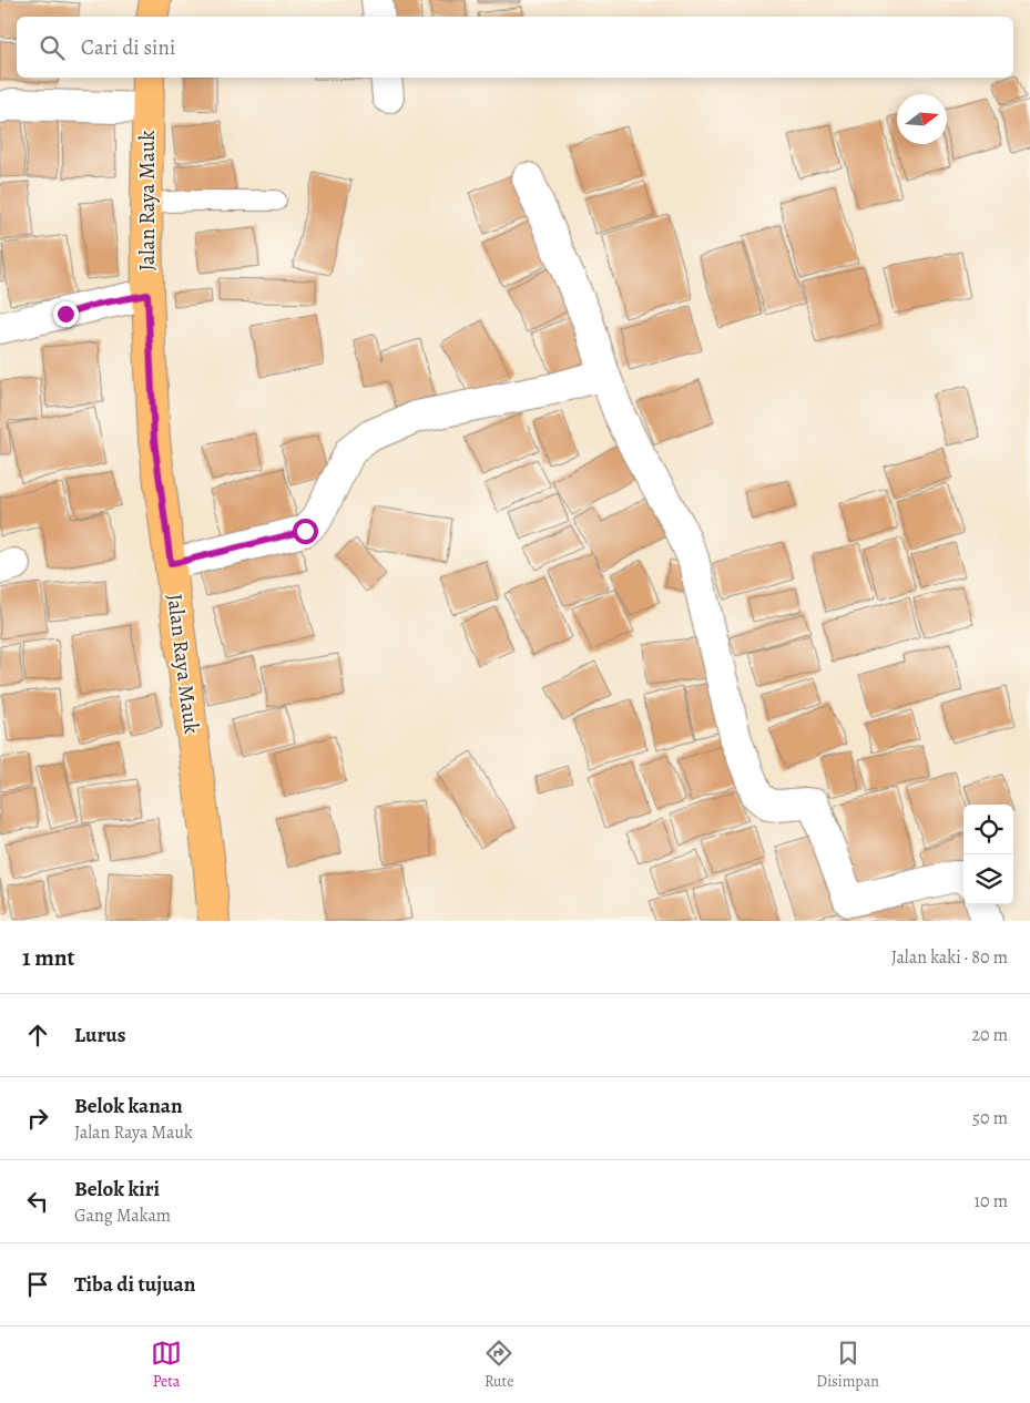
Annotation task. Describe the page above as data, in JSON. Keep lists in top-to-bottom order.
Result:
{
  "streets": {
    "main road": ["Jalan Raya Mauk"]
  },
  "north": "right",
  "page": {
    "search": "Cari di sini",
    "heading": ["1 mnt", "Jalan kaki · 80 m"],
    "list": [
      ["Lurus", "20 m"],
      ["Belok kanan", "Jalan Raya Mauk", "50 m"],
      ["Belok kiri", "Gang Makam", "10 m"],
      "Tiba di tujuan"
    ],
    "nav": ["Peta", "Rute", "Disimpan"]
  }
}
